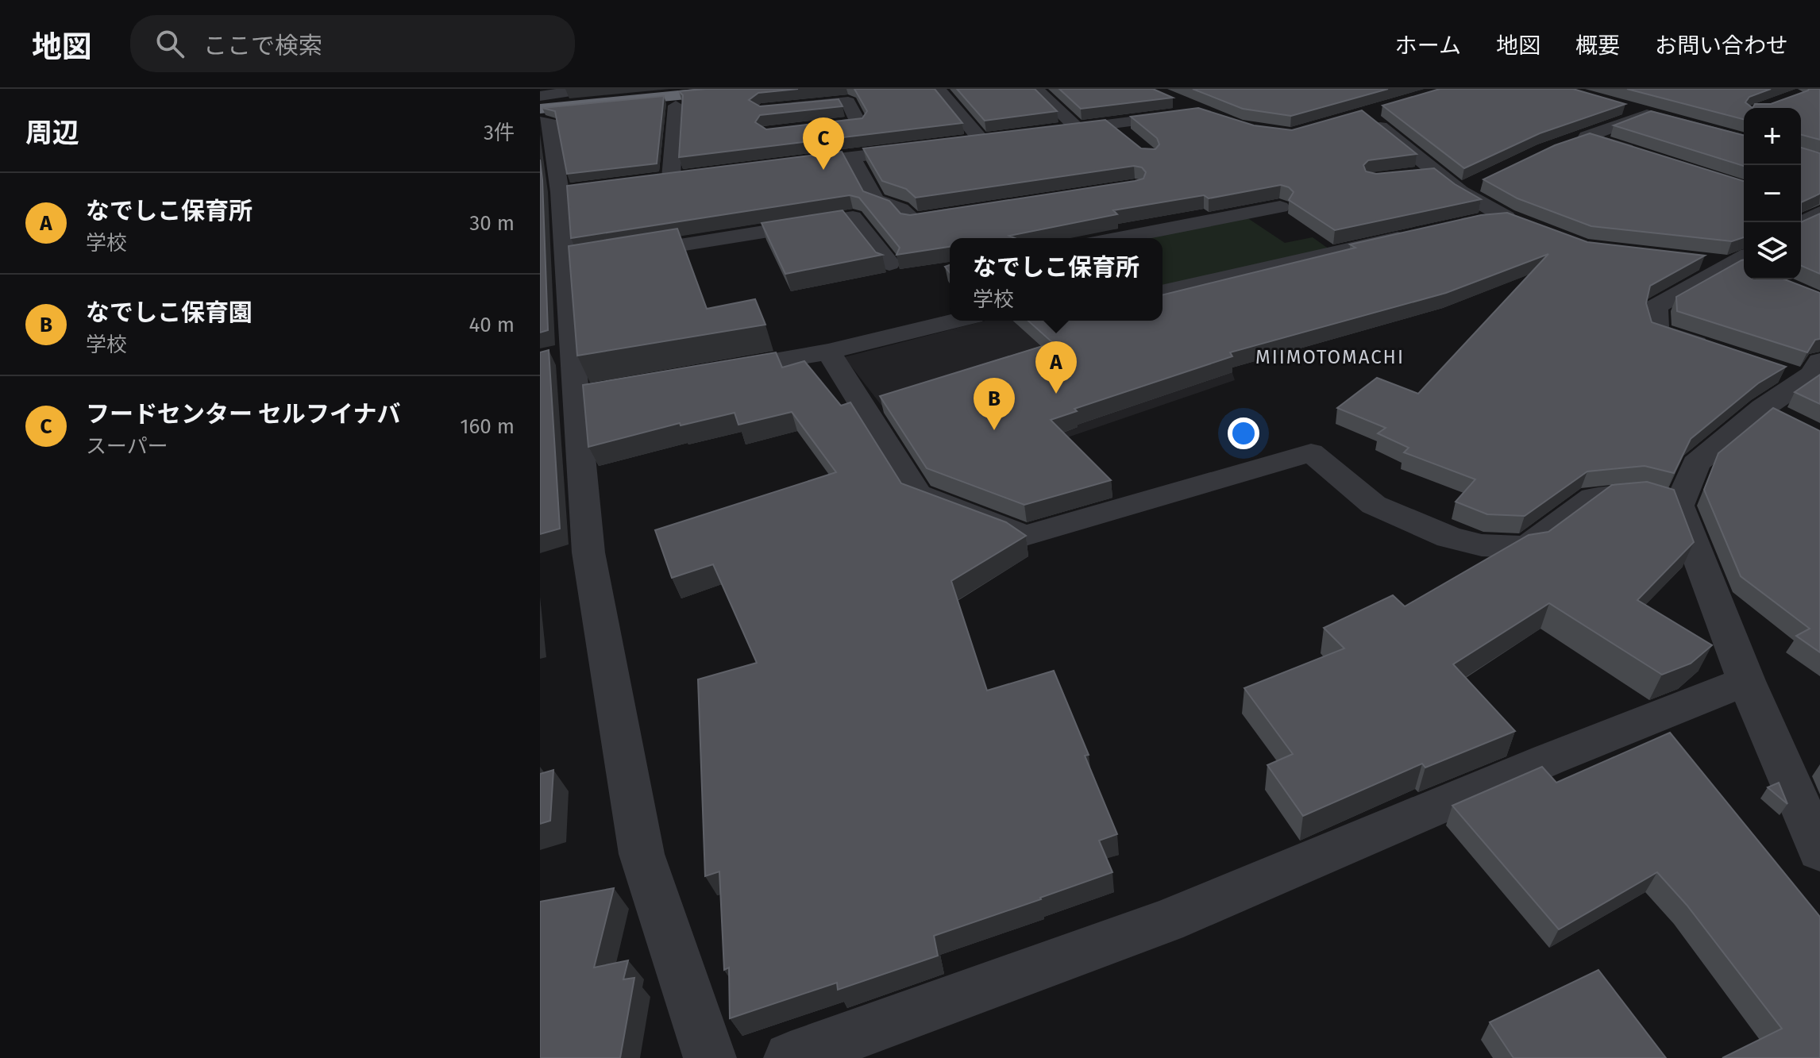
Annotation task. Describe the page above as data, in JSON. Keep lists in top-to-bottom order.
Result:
{
  "districts": ["MIIMOTOMACHI"],
  "page": {
    "header": "地図",
    "search": "ここで検索",
    "nav": [
      "ホーム",
      "地図",
      "概要",
      "お問い合わせ"
    ],
    "heading": ["周辺", "3件"],
    "map_buttons": ["+", "−"],
    "pins": ["C", "A", "B"],
    "list": [
      {
        "mark": "A",
        "name": "なでしこ保育所",
        "note": "学校",
        "value": "30 m"
      },
      {
        "mark": "B",
        "name": "なでしこ保育園",
        "note": "学校",
        "value": "40 m"
      },
      {
        "mark": "C",
        "name": "フードセンター セルフイナバ",
        "note": "スーパー",
        "value": "160 m"
      }
    ],
    "popup": ["なでしこ保育所", "学校"]
  }
}
